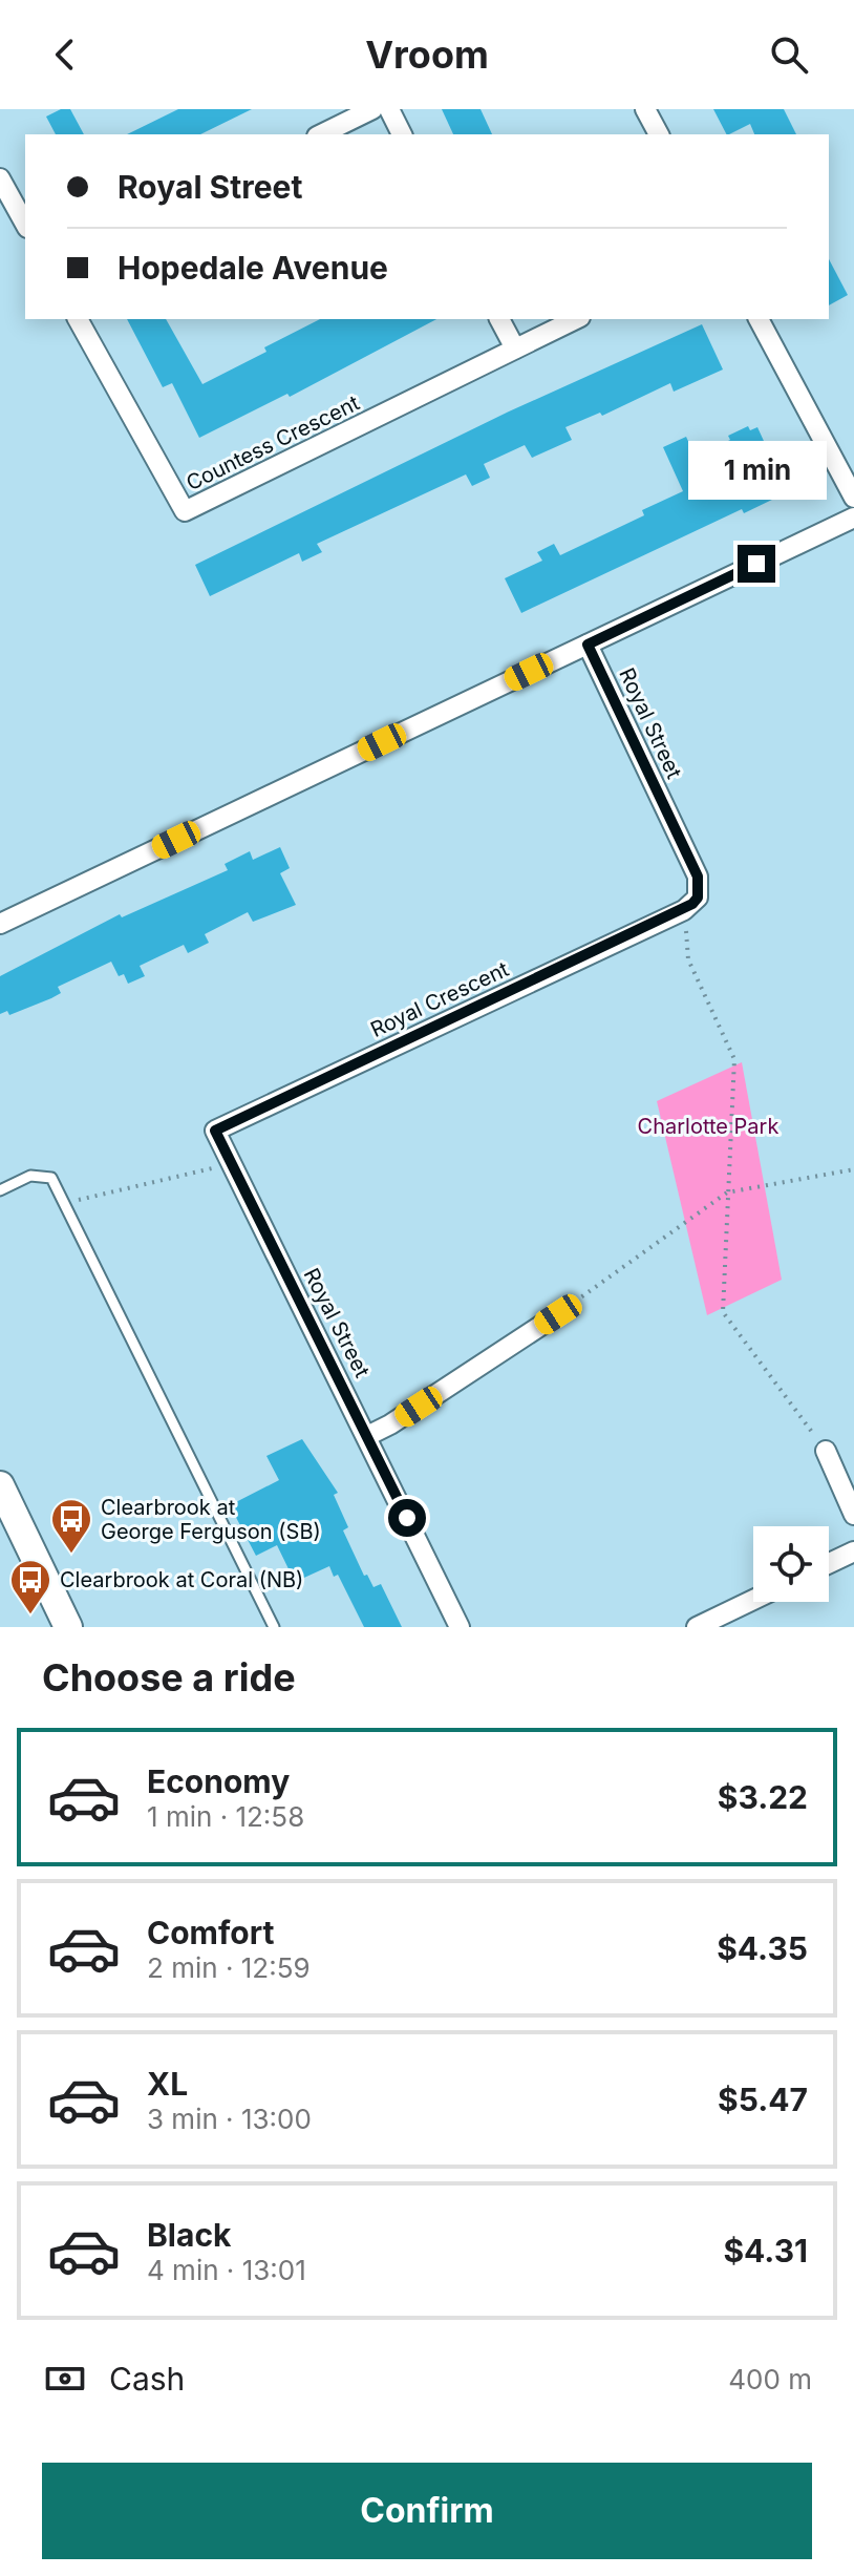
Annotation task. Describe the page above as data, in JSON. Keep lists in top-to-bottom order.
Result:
{
  "streets": {
    "street": ["Countess Crescent", "Royal Street", "Royal Crescent"]
  },
  "crossings": [
    ["Royal Street", "Royal Crescent"]
  ],
  "parks": ["Charlotte Park"],
  "places": {
    "bus stop": ["Clearbrook at George Ferguson (SB)", "Clearbrook at Coral (NB)"]
  },
  "page": {
    "header": "Vroom",
    "banner": ["Royal Street", "Hopedale Avenue"],
    "bubble": "1 min",
    "heading": "Choose a ride",
    "list": [
      {
        "name": "Economy",
        "note": "1 min · 12:58",
        "value": "$3.22"
      },
      {
        "name": "Comfort",
        "note": "2 min · 12:59",
        "value": "$4.35"
      },
      {
        "name": "XL",
        "note": "3 min · 13:00",
        "value": "$5.47"
      },
      {
        "name": "Black",
        "note": "4 min · 13:01",
        "value": "$4.31"
      }
    ],
    "pay": ["Cash", "400 m"],
    "buttons": "Confirm"
  }
}
